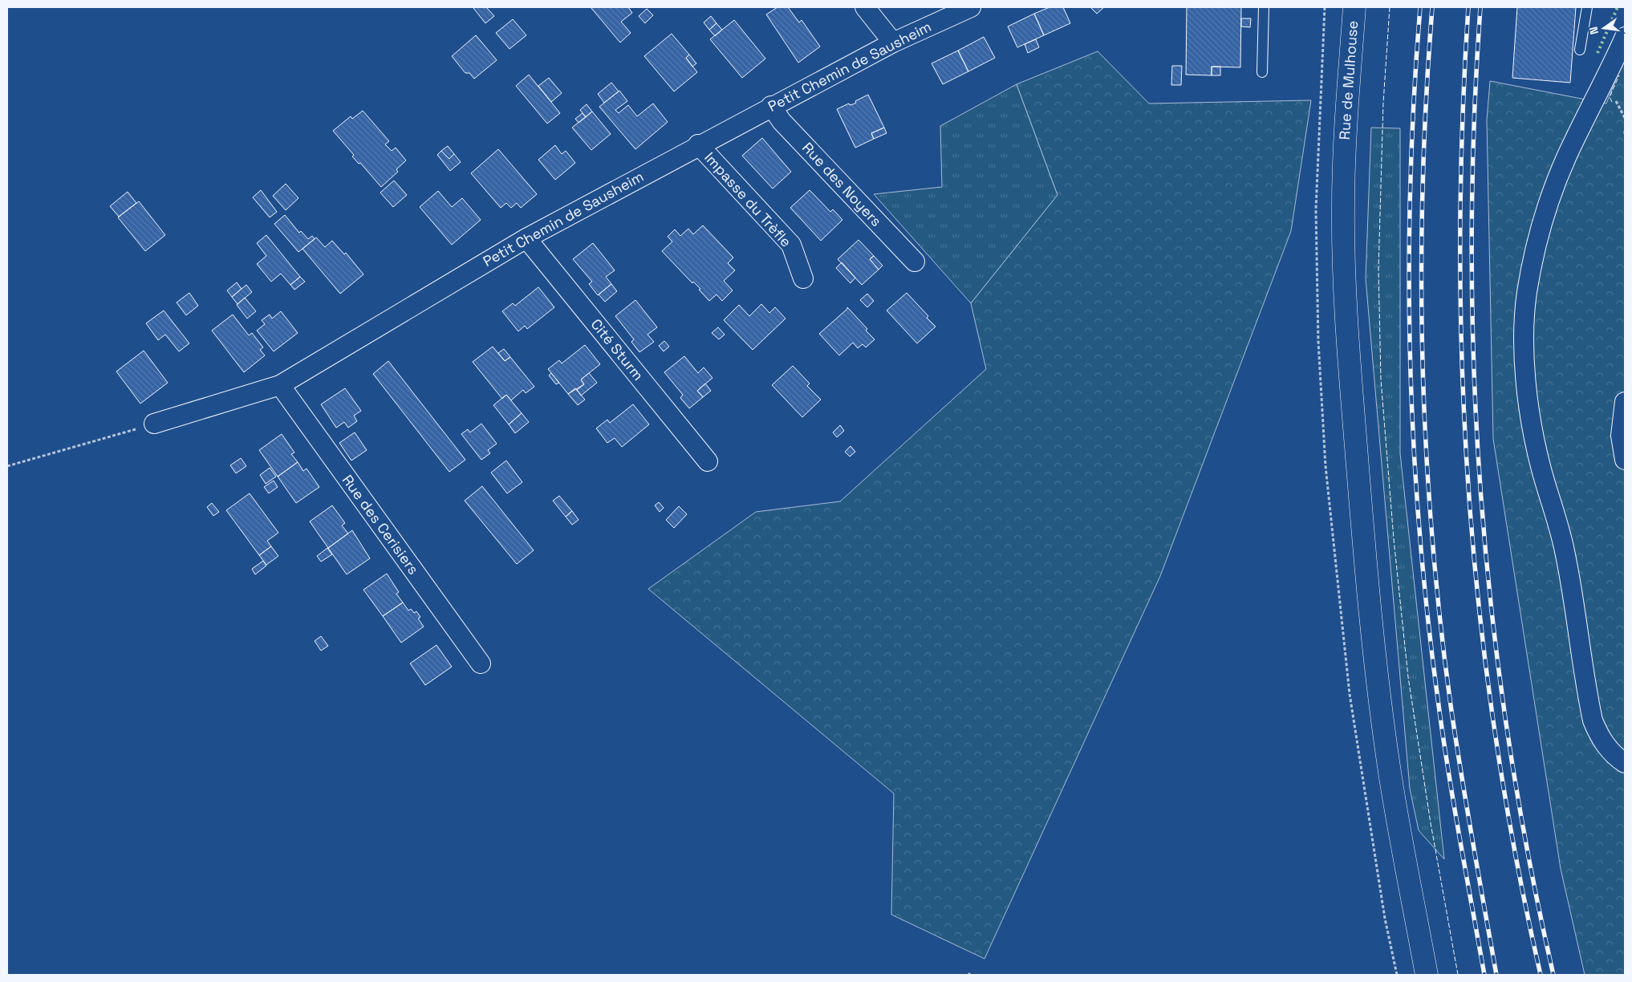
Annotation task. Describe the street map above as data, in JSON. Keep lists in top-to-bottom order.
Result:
{
  "streets": {
    "main road": ["Rue de Mulhouse"],
    "street": [
      "Petit Chemin de Sausheim",
      "Rue des Noyers",
      "Impasse du Trèfle",
      "Cité Sturm",
      "Rue des Cerisiers"
    ]
  },
  "crossings": [
    ["Petit Chemin de Sausheim", "Rue des Noyers"],
    ["Petit Chemin de Sausheim", "Impasse du Trèfle"],
    ["Petit Chemin de Sausheim", "Cité Sturm"],
    ["Petit Chemin de Sausheim", "Rue des Cerisiers"]
  ],
  "north": "left"
}
